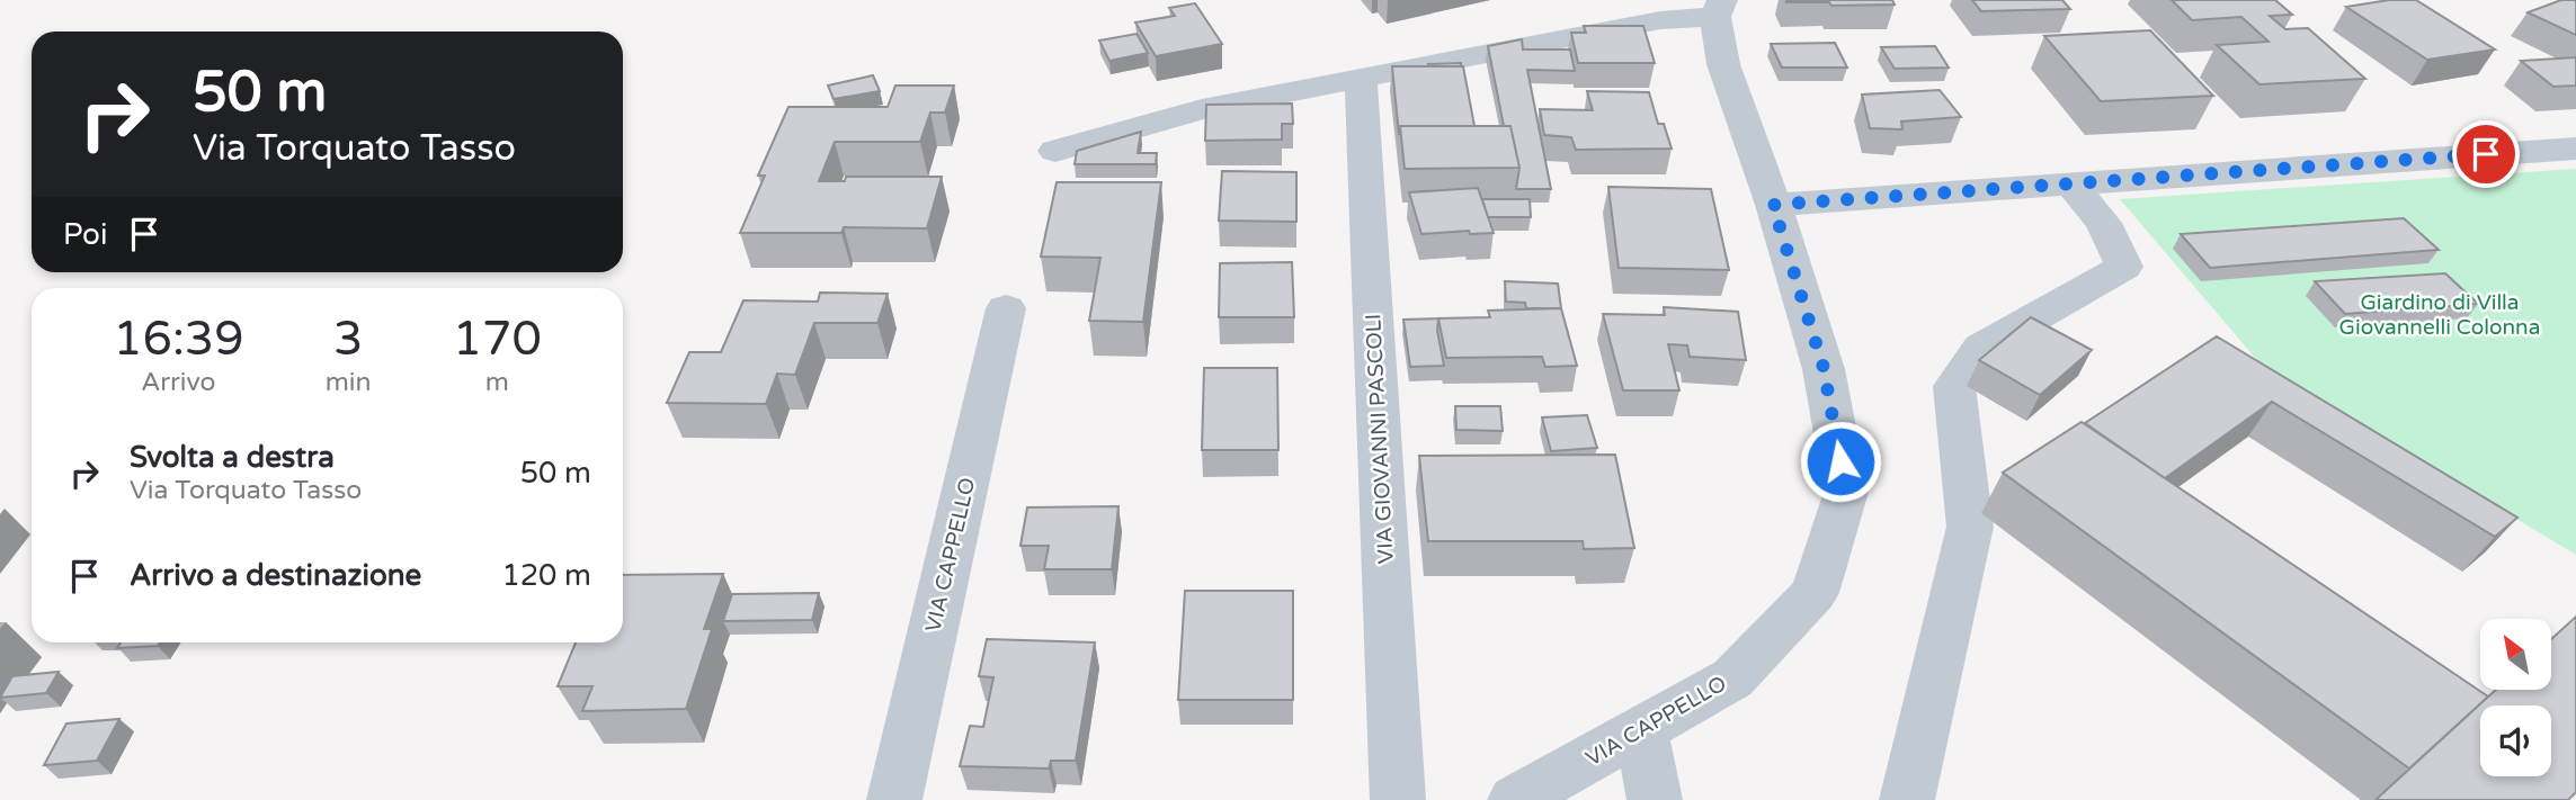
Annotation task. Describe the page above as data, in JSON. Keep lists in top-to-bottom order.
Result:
{
  "streets": {
    "street": ["VIA GIOVANNI PASCOLI", "VIA CAPPELLO"]
  },
  "parks": ["Giardino di Villa Giovannelli Colonna"],
  "north": "top left",
  "page": {
    "turn": ["50 m", "Via Torquato Tasso"],
    "then": "Poi",
    "eta": [
      "16:39",
      "Arrivo",
      "3",
      "min",
      "170",
      "m"
    ],
    "list": [
      {
        "name": "Svolta a destra",
        "note": "Via Torquato Tasso",
        "value": "50 m"
      },
      {
        "name": "Arrivo a destinazione",
        "value": "120 m"
      }
    ]
  }
}
